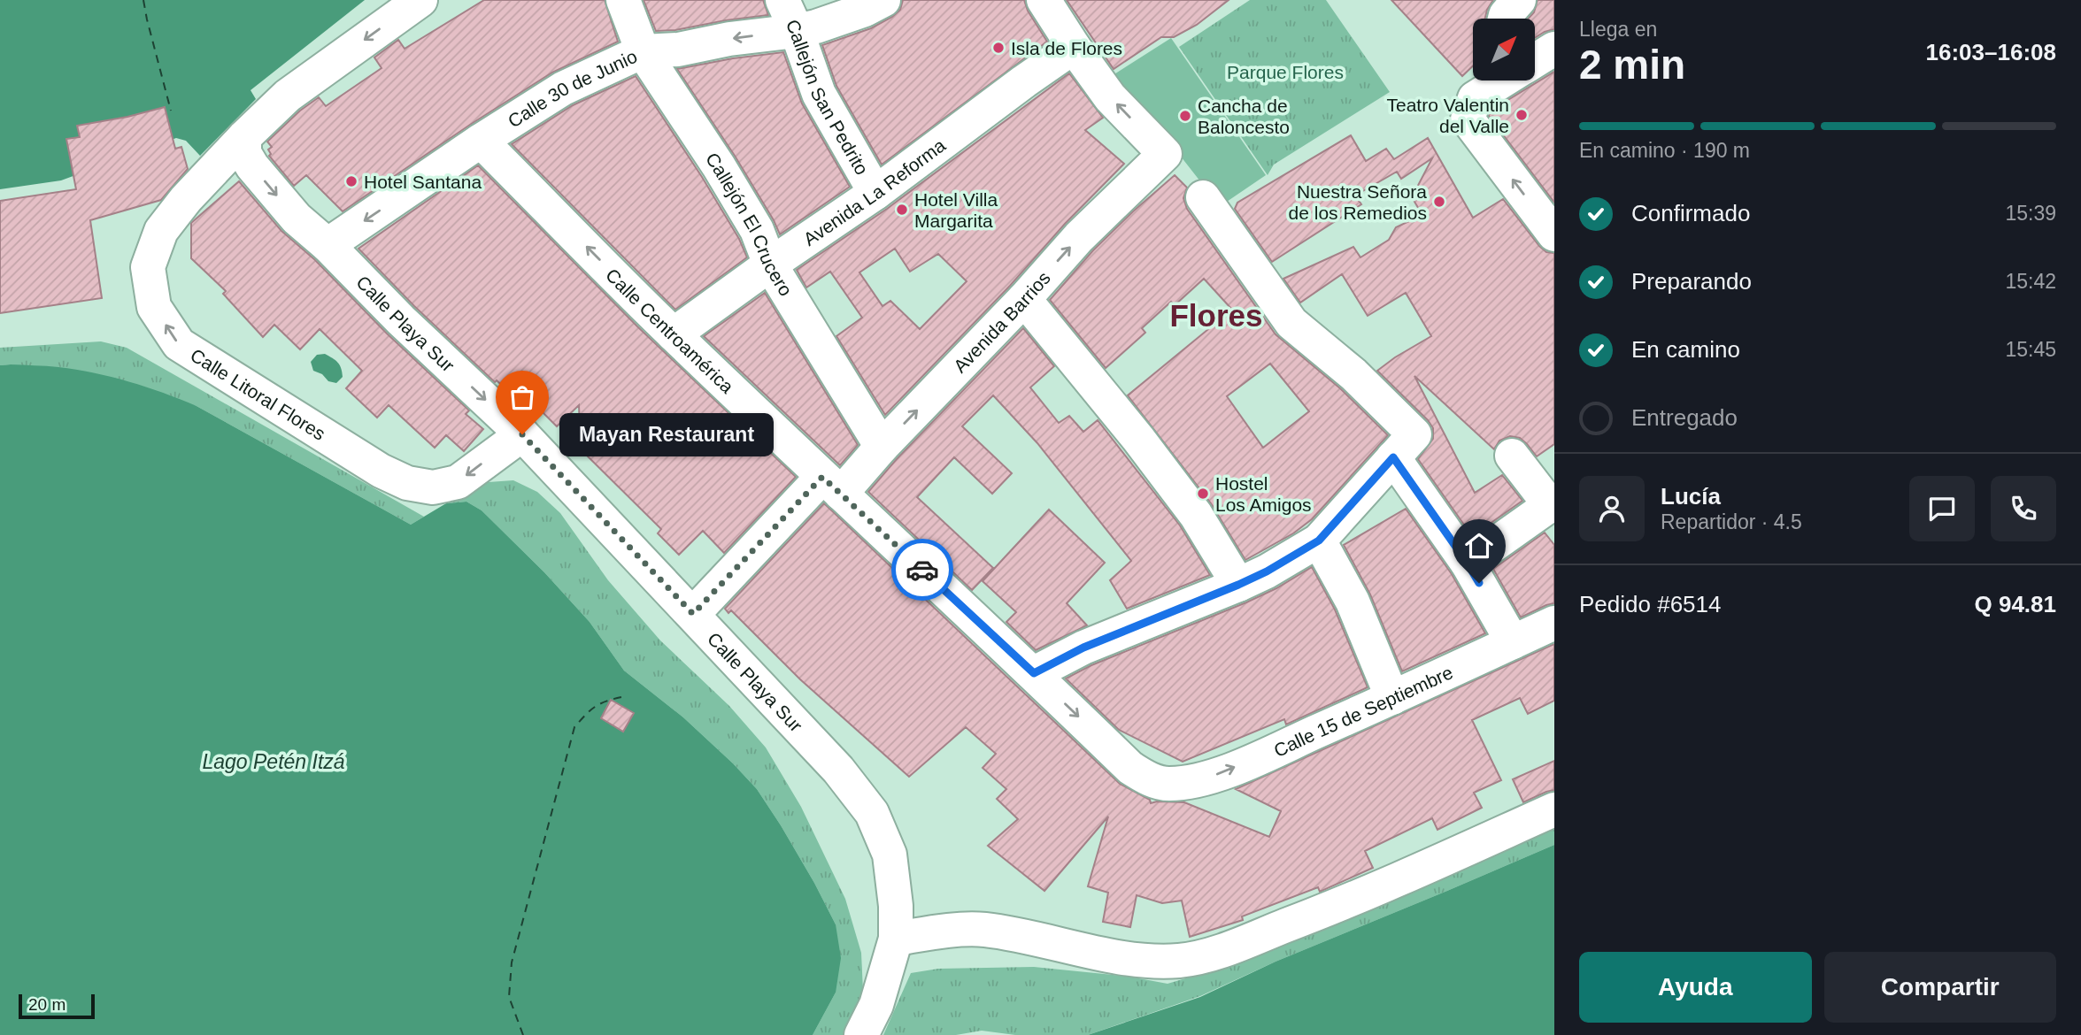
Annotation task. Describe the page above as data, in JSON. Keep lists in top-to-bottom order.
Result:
{
  "streets": {
    "street": [
      "Calle 30 de Junio",
      "Callejón San Pedrito",
      "Avenida La Reforma",
      "Callejón El Crucero",
      "Calle Playa Sur",
      "Avenida Barrios",
      "Calle Centroamérica",
      "Calle Litoral Flores",
      "Calle 15 de Septiembre"
    ]
  },
  "crossings": [
    ["Calle 30 de Junio", "Callejón San Pedrito"],
    ["Calle 30 de Junio", "Callejón El Crucero"],
    ["Calle 30 de Junio", "Calle Playa Sur"],
    ["Calle 30 de Junio", "Calle Centroamérica"],
    ["Callejón San Pedrito", "Avenida La Reforma"],
    ["Avenida La Reforma", "Callejón El Crucero"],
    ["Avenida La Reforma", "Avenida Barrios"],
    ["Avenida La Reforma", "Calle Centroamérica"],
    ["Callejón El Crucero", "Avenida Barrios"],
    ["Calle Playa Sur", "Avenida Barrios"],
    ["Calle Playa Sur", "Calle Litoral Flores"],
    ["Avenida Barrios", "Calle Centroamérica"],
    ["Calle Centroamérica", "Calle 15 de Septiembre"]
  ],
  "one_way": ["Calle 30 de Junio", "Calle Playa Sur", "Avenida Barrios"],
  "districts": ["Flores"],
  "water": ["Lago Petén Itzá"],
  "parks": ["Parque Flores"],
  "places": [
    "Isla de Flores",
    "Teatro Valentin del Valle",
    "Cancha de Baloncesto",
    "Hotel Santana",
    "Nuestra Señora de los Remedios",
    "Hotel Villa Margarita",
    "Mayan Restaurant",
    "Hostel Los Amigos"
  ],
  "scale_bar": "20 m",
  "north": "top right",
  "page": {
    "heading": ["2 min", "Llega en", "16:03–16:08"],
    "panel": [
      "Lucía",
      "Repartidor · 4.5",
      "Pedido #6514",
      "Q 94.81"
    ],
    "bar": "En camino · 190 m",
    "list": [
      ["Confirmado", "15:39"],
      ["Preparando", "15:42"],
      ["En camino", "15:45"],
      "Entregado"
    ],
    "bubble": "Mayan Restaurant",
    "buttons": ["Ayuda", "Compartir"],
    "scale": "20 m"
  }
}
